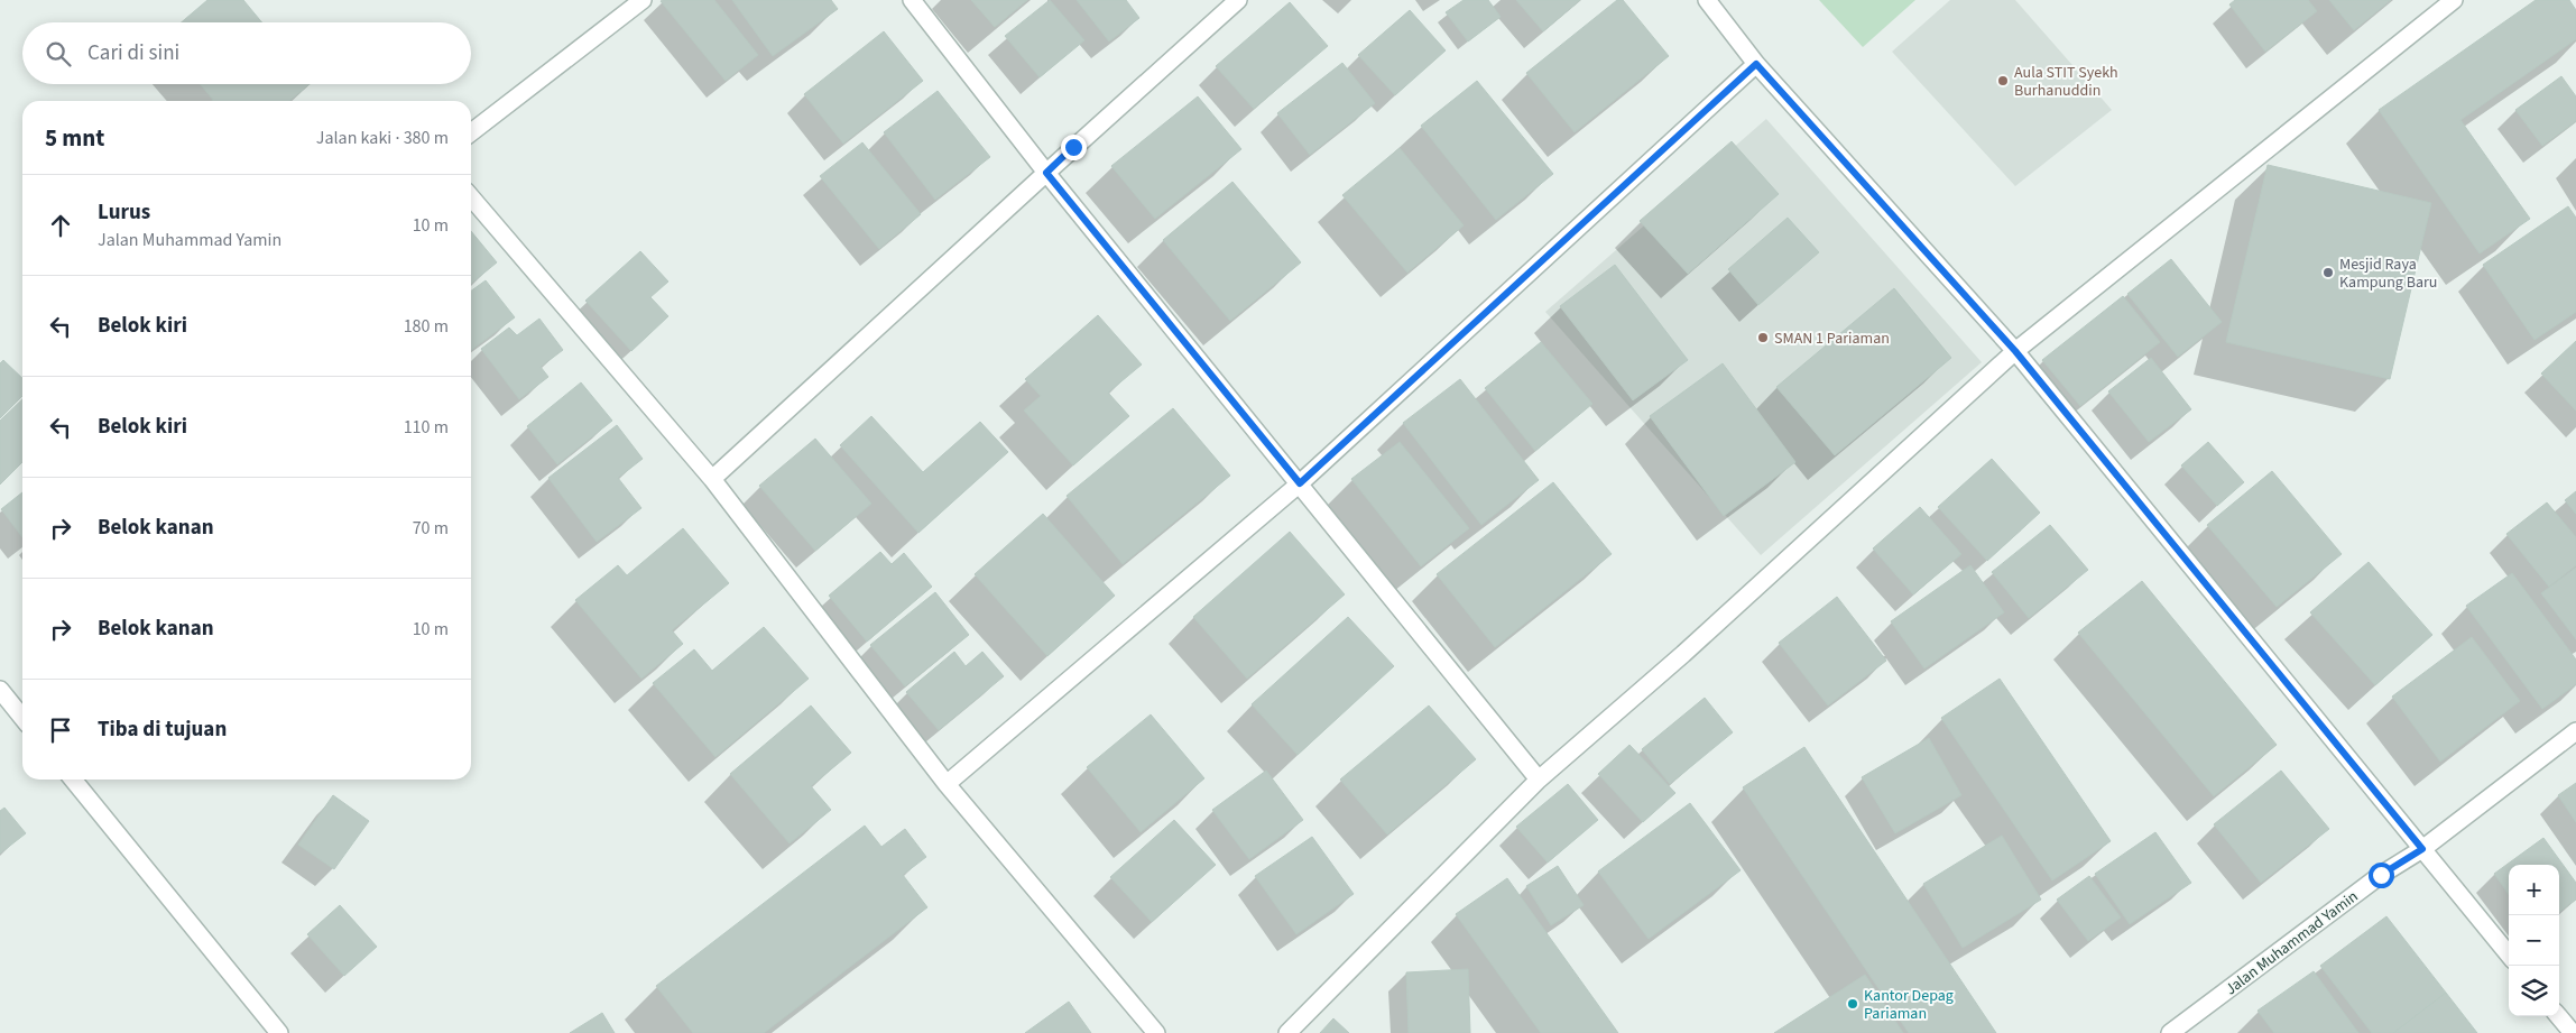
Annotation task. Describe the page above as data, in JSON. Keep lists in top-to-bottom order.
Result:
{
  "streets": {
    "street": ["Jalan Muhammad Yamin"]
  },
  "places": [
    "Aula STIT Syekh Burhanuddin",
    "Mesjid Raya Kampung Baru",
    "SMAN 1 Pariaman",
    "Kantor Depag Pariaman"
  ],
  "page": {
    "search": "Cari di sini",
    "heading": ["5 mnt", "Jalan kaki · 380 m"],
    "list": [
      ["Lurus", "Jalan Muhammad Yamin", "10 m"],
      ["Belok kiri", "180 m"],
      ["Belok kiri", "110 m"],
      ["Belok kanan", "70 m"],
      ["Belok kanan", "10 m"],
      "Tiba di tujuan"
    ],
    "map_buttons": ["+", "−"]
  }
}
